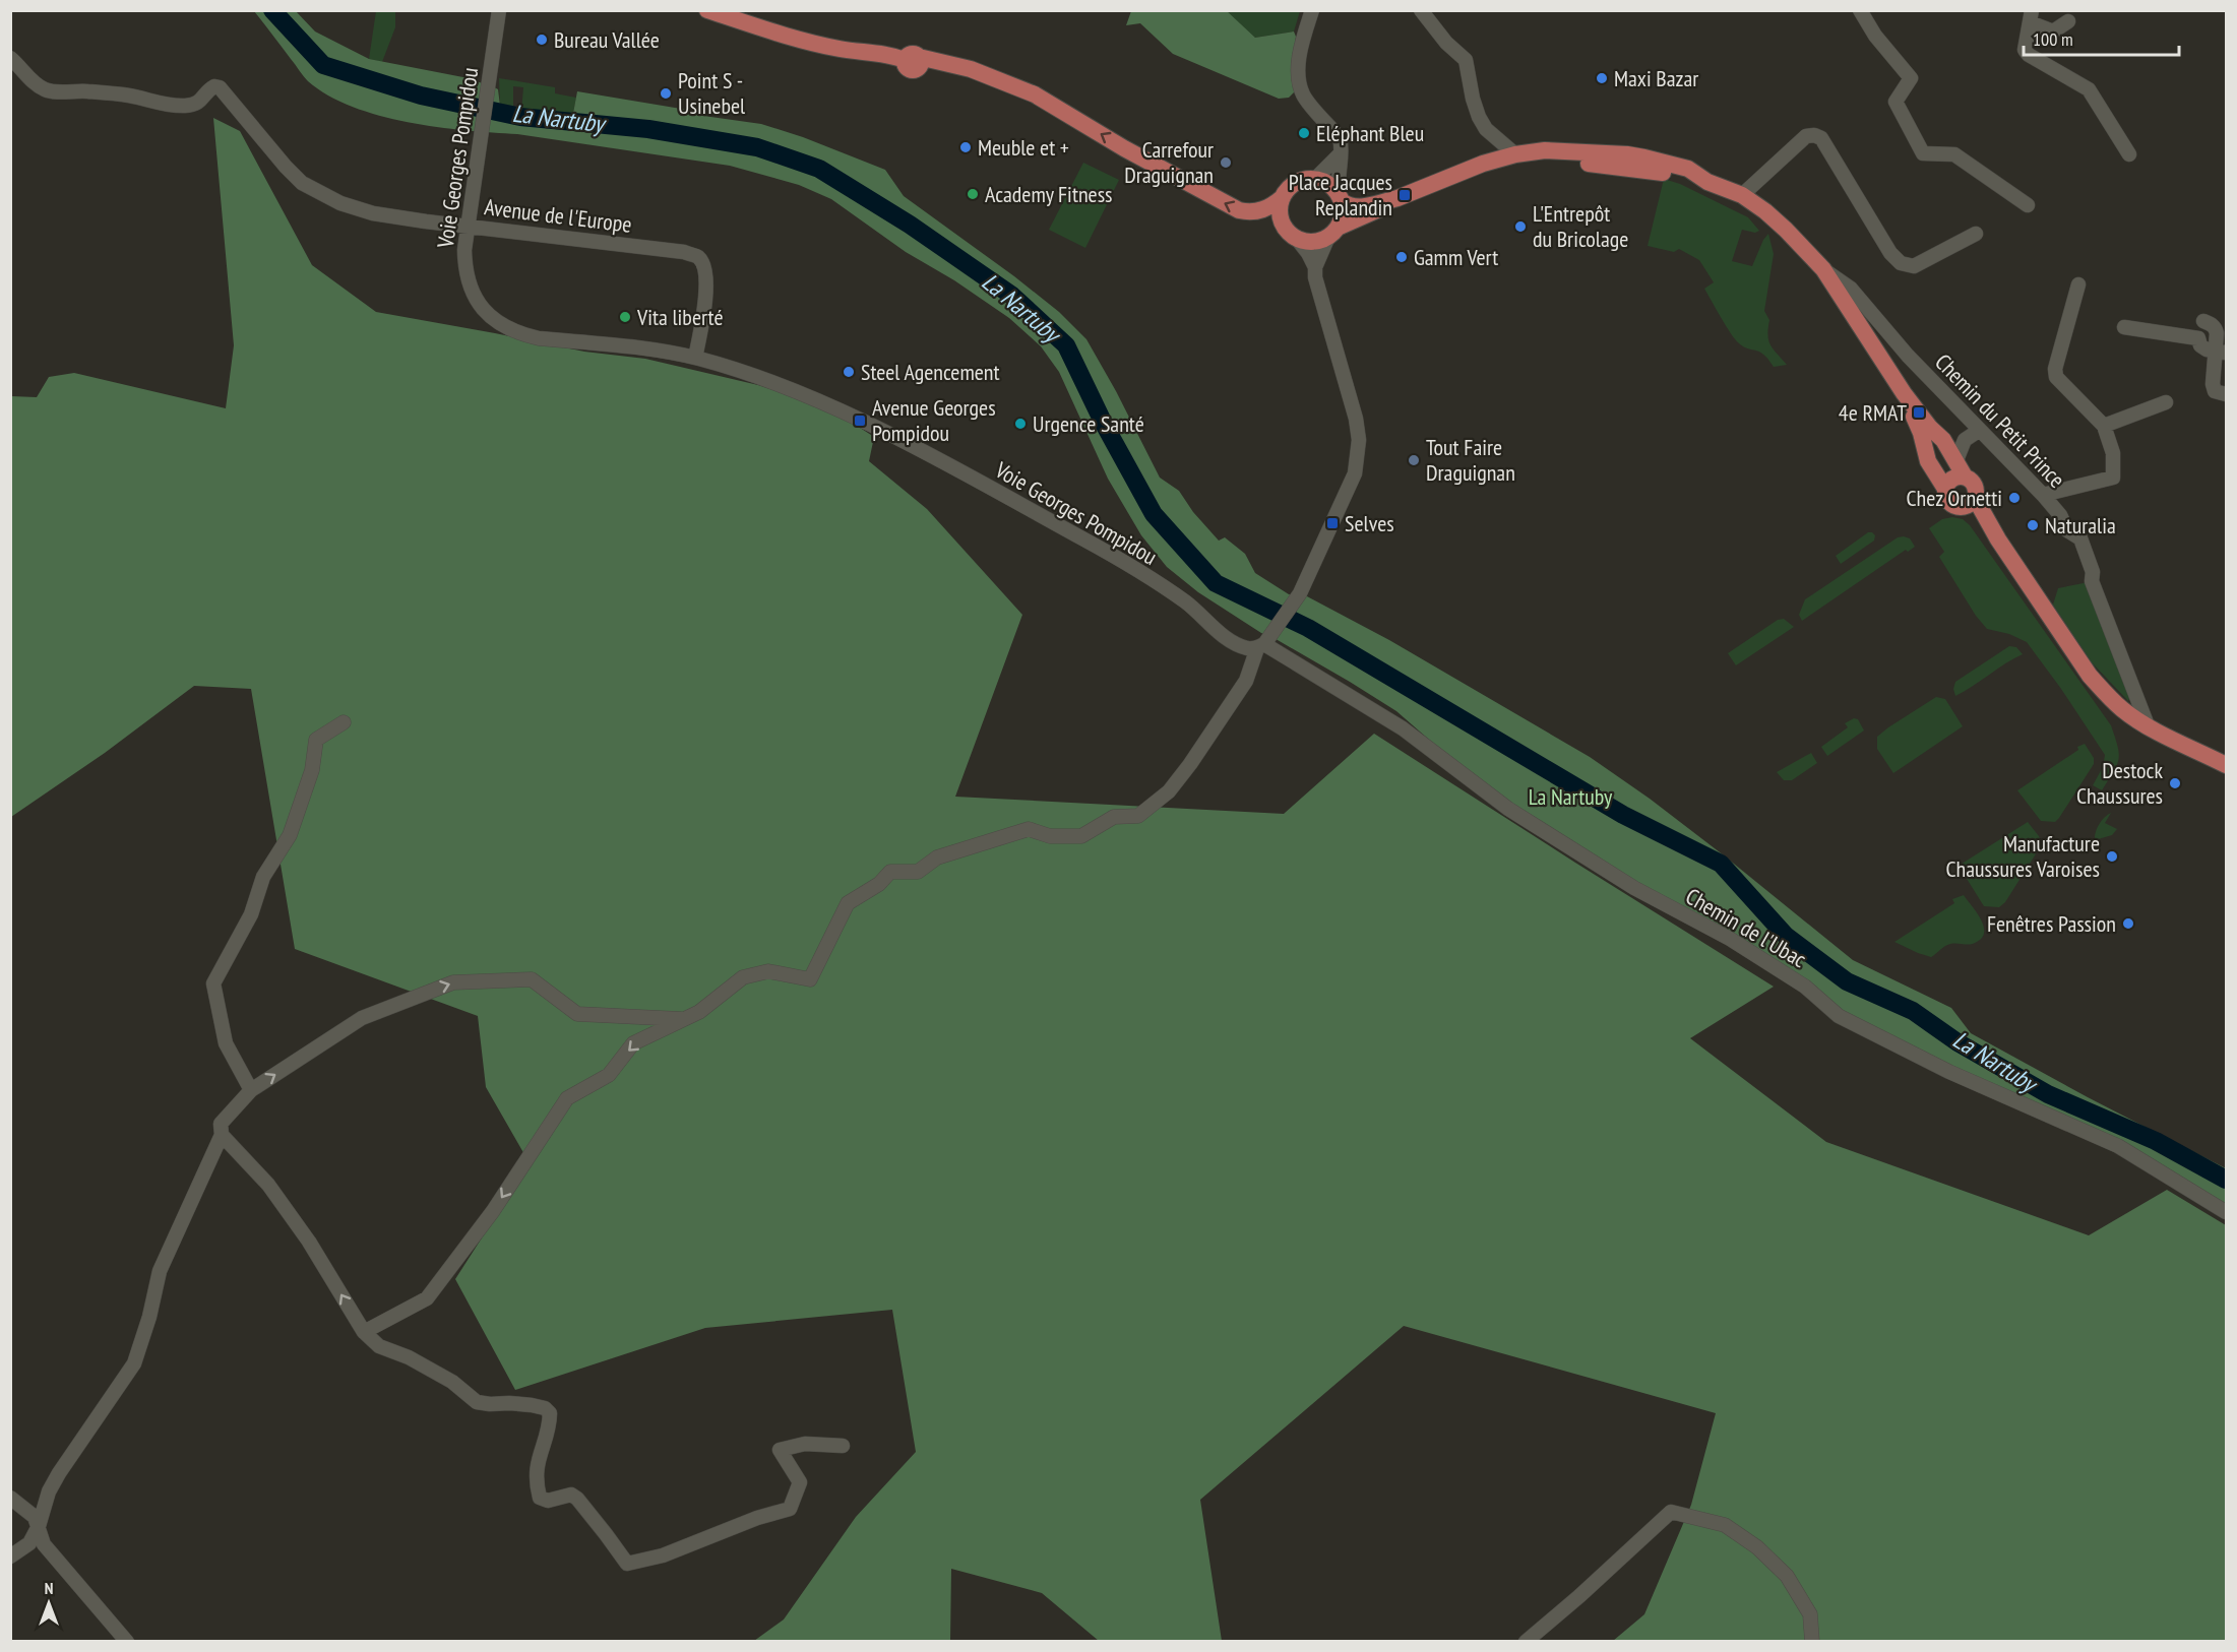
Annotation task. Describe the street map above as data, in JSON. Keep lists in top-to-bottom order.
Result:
{
  "streets": {
    "street": [
      "Voie Georges Pompidou",
      "Avenue de l'Europe",
      "Chemin du Petit Prince",
      "Chemin de l'Ubac"
    ]
  },
  "crossings": [
    ["Voie Georges Pompidou", "Avenue de l'Europe"],
    ["Voie Georges Pompidou", "Chemin de l'Ubac"]
  ],
  "water": ["La Nartuby"],
  "parks": ["La Nartuby"],
  "places": {
    "other": [
      "Bureau Vallée",
      "Maxi Bazar",
      "Point S - Usinebel",
      "Eléphant Bleu",
      "Meuble et +",
      "Carrefour Draguignan",
      "Academy Fitness",
      "L'Entrepôt du Bricolage",
      "Gamm Vert",
      "Vita liberté",
      "Steel Agencement",
      "Urgence Santé",
      "Tout Faire Draguignan",
      "Chez Ornetti",
      "Naturalia",
      "Destock Chaussures",
      "Manufacture Chaussures Varoises",
      "Fenêtres Passion"
    ],
    "transit": [
      "Place Jacques Replandin",
      "4e RMAT",
      "Avenue Georges Pompidou",
      "Selves"
    ]
  },
  "scale_bar": "100 m",
  "north": "top"
}
